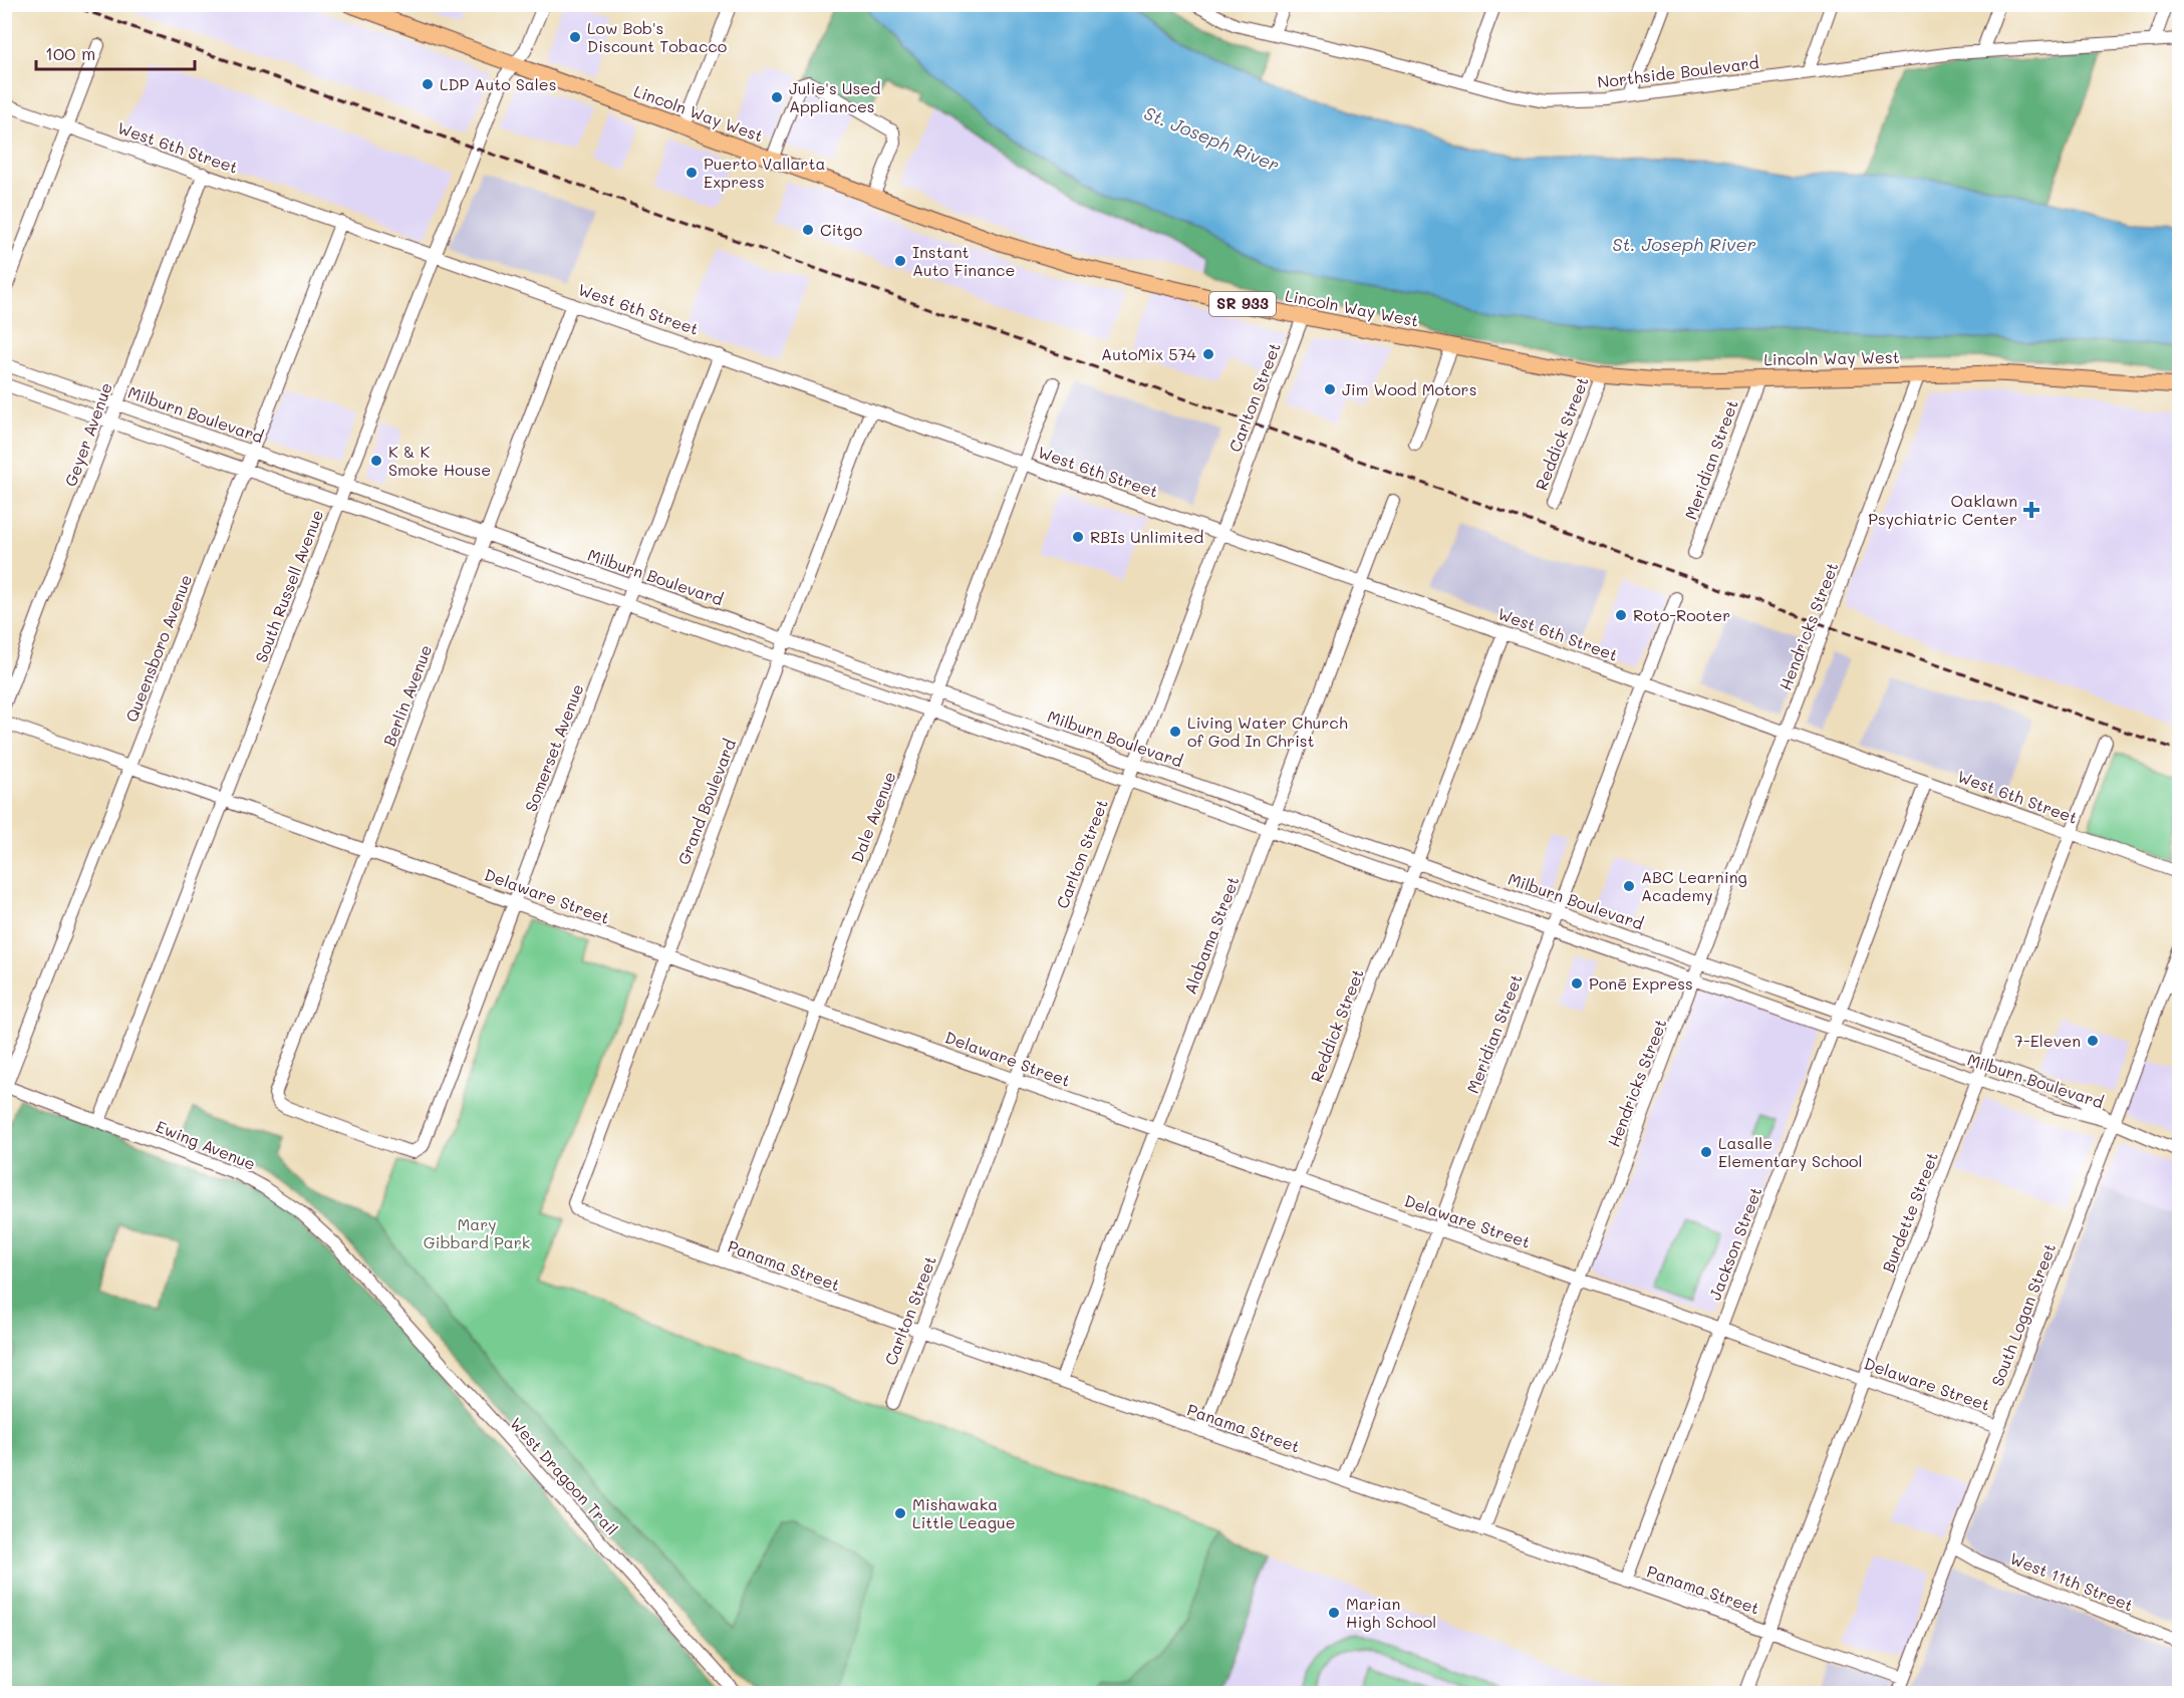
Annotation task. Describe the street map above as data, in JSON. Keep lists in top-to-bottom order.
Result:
{
  "streets": {
    "main road": ["Lincoln Way West", "SR 933"],
    "street": [
      "Northside Boulevard",
      "West 6th Street",
      "Carlton Street",
      "Milburn Boulevard",
      "Reddick Street",
      "Geyer Avenue",
      "Meridian Street",
      "South Russell Avenue",
      "Hendricks Street",
      "Queensboro Avenue",
      "Berlin Avenue",
      "Somerset Avenue",
      "Grand Boulevard",
      "Dale Avenue",
      "Delaware Street",
      "Alabama Street",
      "Ewing Avenue",
      "Burdette Street",
      "Jackson Street",
      "Panama Street",
      "South Logan Street",
      "West Dragoon Trail",
      "West 11th Street"
    ]
  },
  "crossings": [
    ["Lincoln Way West", "Carlton Street"],
    ["Lincoln Way West", "Reddick Street"],
    ["Lincoln Way West", "Meridian Street"],
    ["Lincoln Way West", "South Russell Avenue"],
    ["Lincoln Way West", "Hendricks Street"],
    ["West 6th Street", "Carlton Street"],
    ["West 6th Street", "Reddick Street"],
    ["West 6th Street", "Geyer Avenue"],
    ["West 6th Street", "Meridian Street"],
    ["West 6th Street", "South Russell Avenue"],
    ["West 6th Street", "Hendricks Street"],
    ["West 6th Street", "Queensboro Avenue"],
    ["West 6th Street", "Berlin Avenue"],
    ["West 6th Street", "Somerset Avenue"],
    ["West 6th Street", "Grand Boulevard"],
    ["West 6th Street", "Dale Avenue"],
    ["West 6th Street", "Alabama Street"],
    ["West 6th Street", "Burdette Street"],
    ["West 6th Street", "Jackson Street"],
    ["Carlton Street", "Milburn Boulevard"],
    ["Carlton Street", "Delaware Street"],
    ["Carlton Street", "Panama Street"],
    ["Milburn Boulevard", "Reddick Street"],
    ["Milburn Boulevard", "Geyer Avenue"],
    ["Milburn Boulevard", "Meridian Street"],
    ["Milburn Boulevard", "South Russell Avenue"],
    ["Milburn Boulevard", "Hendricks Street"],
    ["Milburn Boulevard", "Queensboro Avenue"],
    ["Milburn Boulevard", "Berlin Avenue"],
    ["Milburn Boulevard", "Somerset Avenue"],
    ["Milburn Boulevard", "Grand Boulevard"],
    ["Milburn Boulevard", "Dale Avenue"],
    ["Milburn Boulevard", "Alabama Street"],
    ["Milburn Boulevard", "Burdette Street"],
    ["Milburn Boulevard", "Jackson Street"],
    ["Milburn Boulevard", "South Logan Street"],
    ["Reddick Street", "Delaware Street"],
    ["Reddick Street", "Panama Street"],
    ["Meridian Street", "Delaware Street"],
    ["Meridian Street", "Panama Street"],
    ["South Russell Avenue", "Delaware Street"],
    ["South Russell Avenue", "Ewing Avenue"],
    ["Hendricks Street", "Delaware Street"],
    ["Hendricks Street", "Panama Street"],
    ["Queensboro Avenue", "Delaware Street"],
    ["Queensboro Avenue", "Ewing Avenue"],
    ["Berlin Avenue", "Somerset Avenue"],
    ["Berlin Avenue", "Delaware Street"],
    ["Somerset Avenue", "Delaware Street"],
    ["Grand Boulevard", "Delaware Street"],
    ["Grand Boulevard", "Panama Street"],
    ["Dale Avenue", "Delaware Street"],
    ["Dale Avenue", "Panama Street"],
    ["Delaware Street", "Alabama Street"],
    ["Delaware Street", "Burdette Street"],
    ["Delaware Street", "Jackson Street"],
    ["Delaware Street", "South Logan Street"],
    ["Alabama Street", "Panama Street"],
    ["Ewing Avenue", "West Dragoon Trail"],
    ["Burdette Street", "Panama Street"],
    ["Jackson Street", "Panama Street"],
    ["Panama Street", "South Logan Street"],
    ["South Logan Street", "West 11th Street"]
  ],
  "water": ["St. Joseph River"],
  "parks": ["Mary Gibbard Park"],
  "places": {
    "other": [
      "Low Bob's Discount Tobacco",
      "LDP Auto Sales",
      "Julie's Used Appliances",
      "Puerto Vallarta Express",
      "Citgo",
      "Instant Auto Finance",
      "AutoMix 574",
      "Jim Wood Motors",
      "K & K Smoke House",
      "RBIs Unlimited",
      "Roto-Rooter",
      "Living Water Church of God In Christ",
      "ABC Learning Academy",
      "Ponē Express",
      "7-Eleven",
      "Lasalle Elementary School",
      "Mishawaka Little League",
      "Marian High School"
    ],
    "health": ["Oaklawn Psychiatric Center"]
  },
  "scale_bar": "100 m"
}
